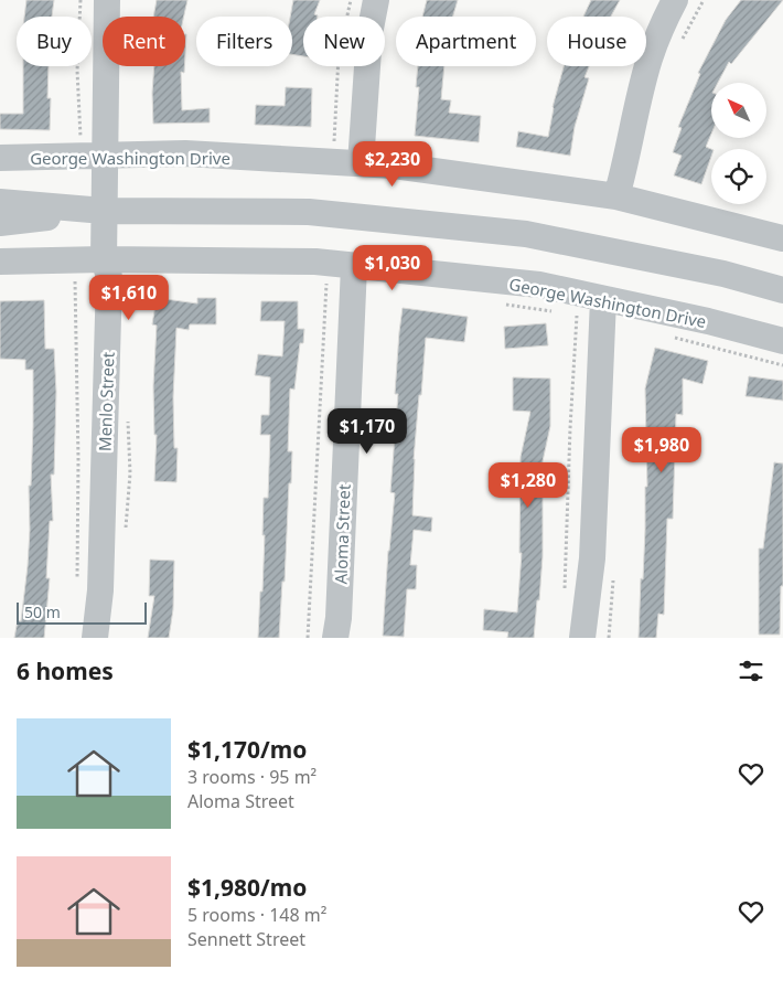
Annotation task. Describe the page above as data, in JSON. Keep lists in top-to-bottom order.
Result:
{
  "streets": {
    "street": ["George Washington Drive", "Menlo Street", "Aloma Street"]
  },
  "crossings": [
    ["George Washington Drive", "Menlo Street"],
    ["George Washington Drive", "Aloma Street"]
  ],
  "scale_bar": "50 m",
  "north": "top left",
  "page": {
    "chip": [
      "Buy",
      "Rent",
      "Filters",
      "New",
      "Apartment",
      "House"
    ],
    "price": [
      "$2,230",
      "$1,030",
      "$1,610",
      "$1,170",
      "$1,980",
      "$1,280"
    ],
    "scale": "50 m",
    "heading": "6 homes",
    "list": [
      {
        "name": "$1,170/mo",
        "note": "3 rooms · 95 m² · Aloma Street"
      },
      {
        "name": "$1,980/mo",
        "note": "5 rooms · 148 m² · Sennett Street"
      }
    ]
  }
}
